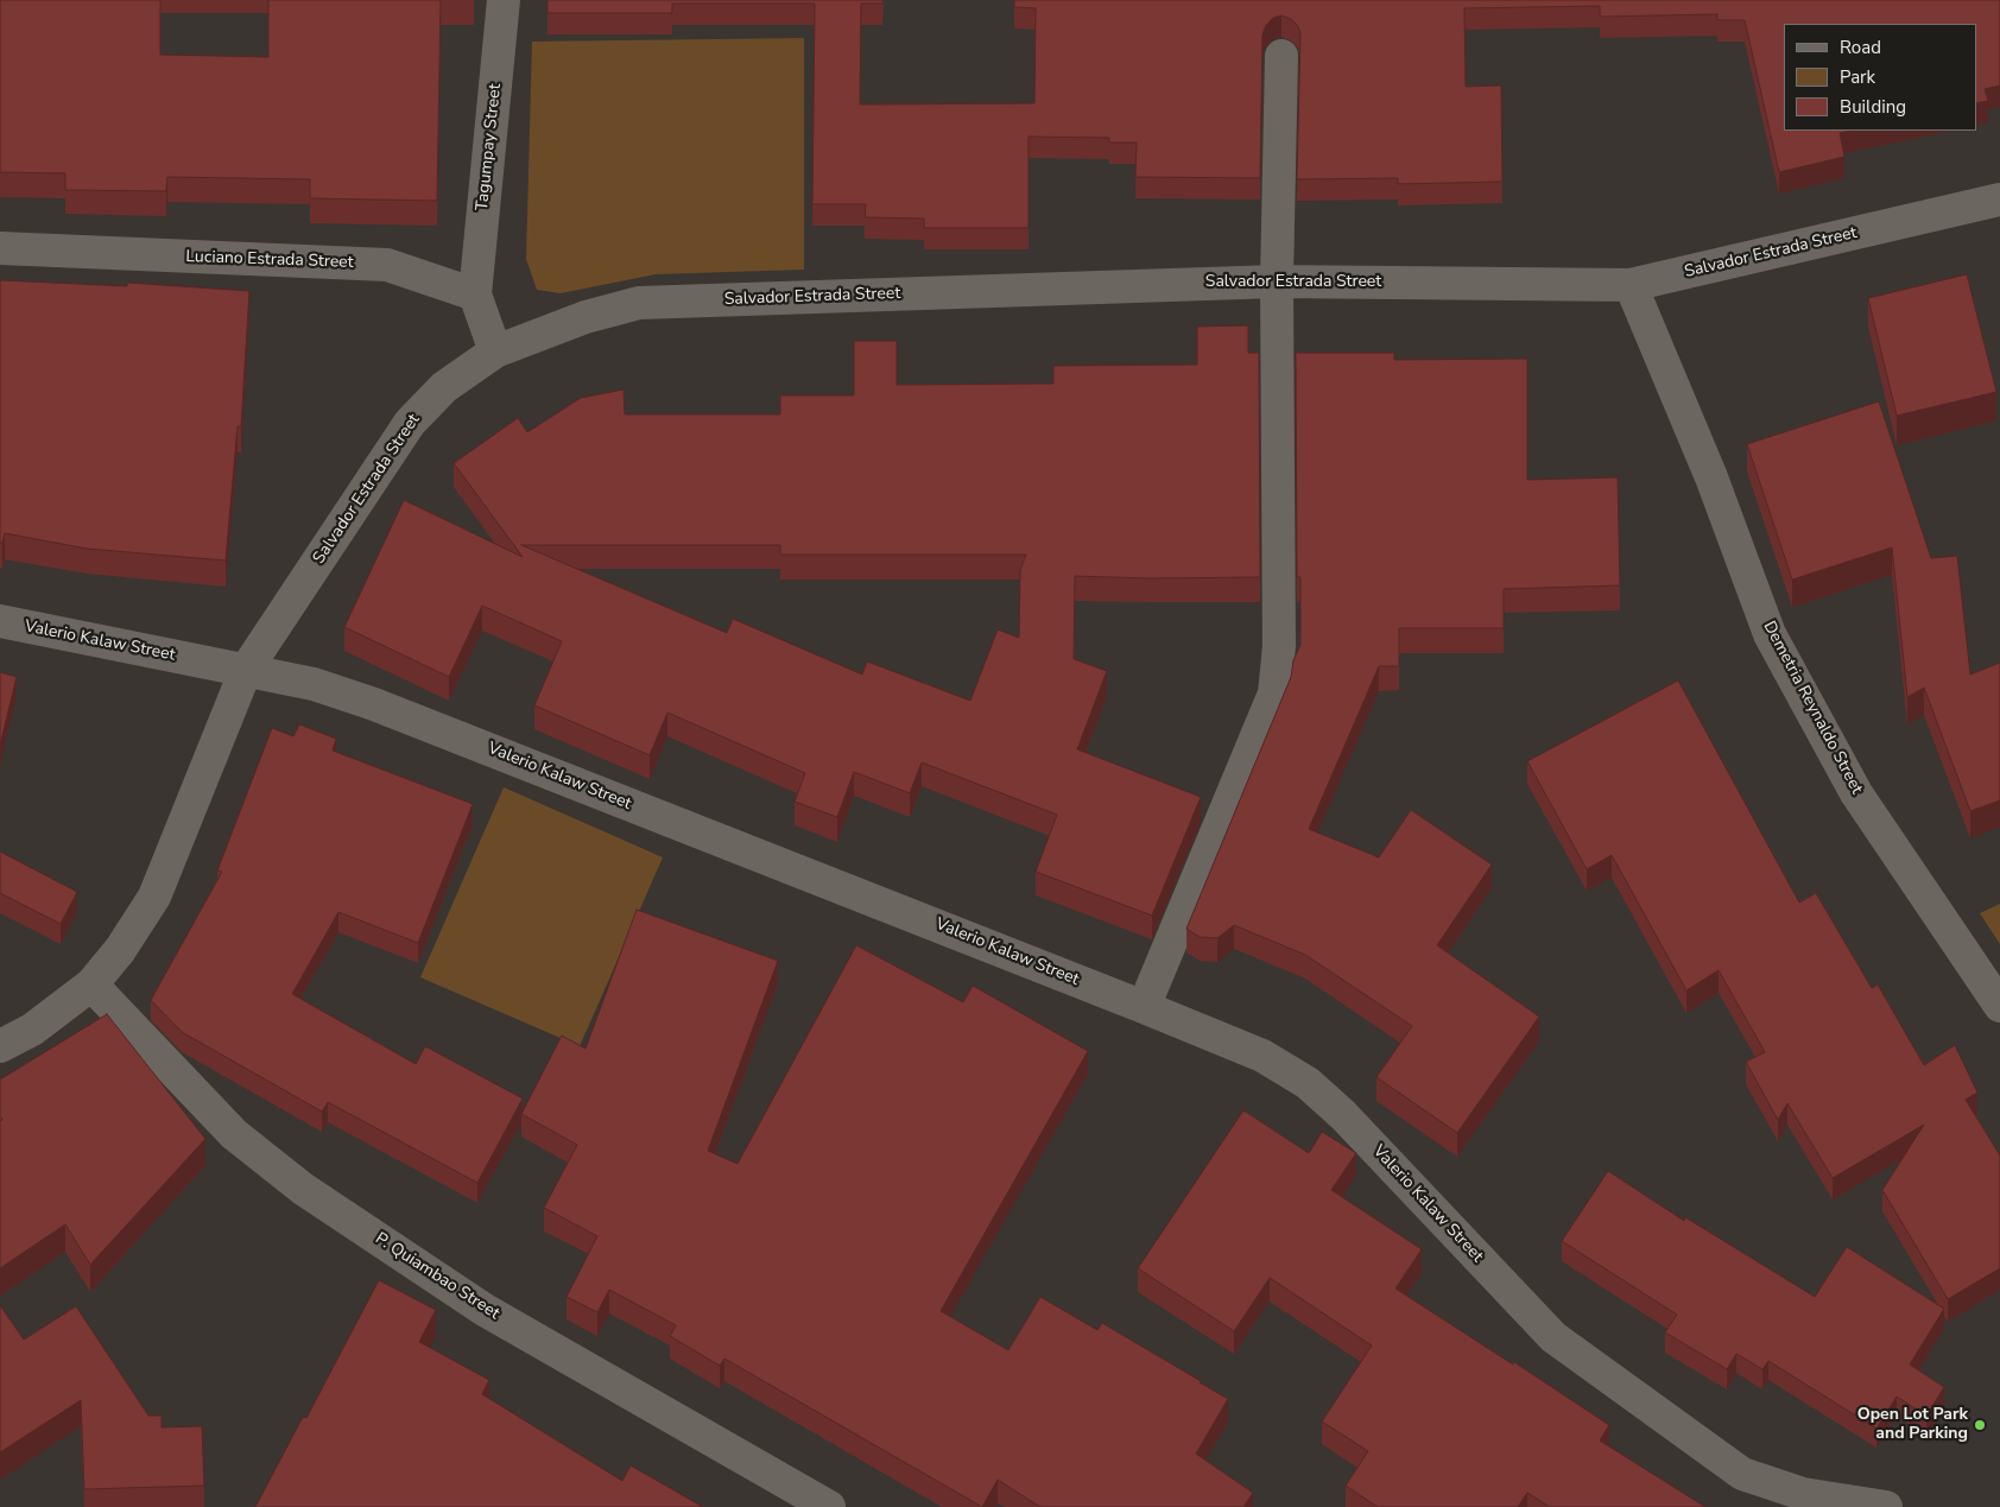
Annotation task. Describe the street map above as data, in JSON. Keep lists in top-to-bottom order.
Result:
{
  "streets": {
    "street": [
      "Tagumpay Street",
      "Salvador Estrada Street",
      "Luciano Estrada Street",
      "Valerio Kalaw Street",
      "Demetria Reynaldo Street",
      "P. Quiambao Street"
    ]
  },
  "crossings": [
    ["Tagumpay Street", "Luciano Estrada Street"],
    ["Salvador Estrada Street", "Valerio Kalaw Street"],
    ["Salvador Estrada Street", "Demetria Reynaldo Street"],
    ["Salvador Estrada Street", "P. Quiambao Street"]
  ],
  "places": ["Open Lot Park and Parking"],
  "legend": ["Road", "Park", "Building"]
}
